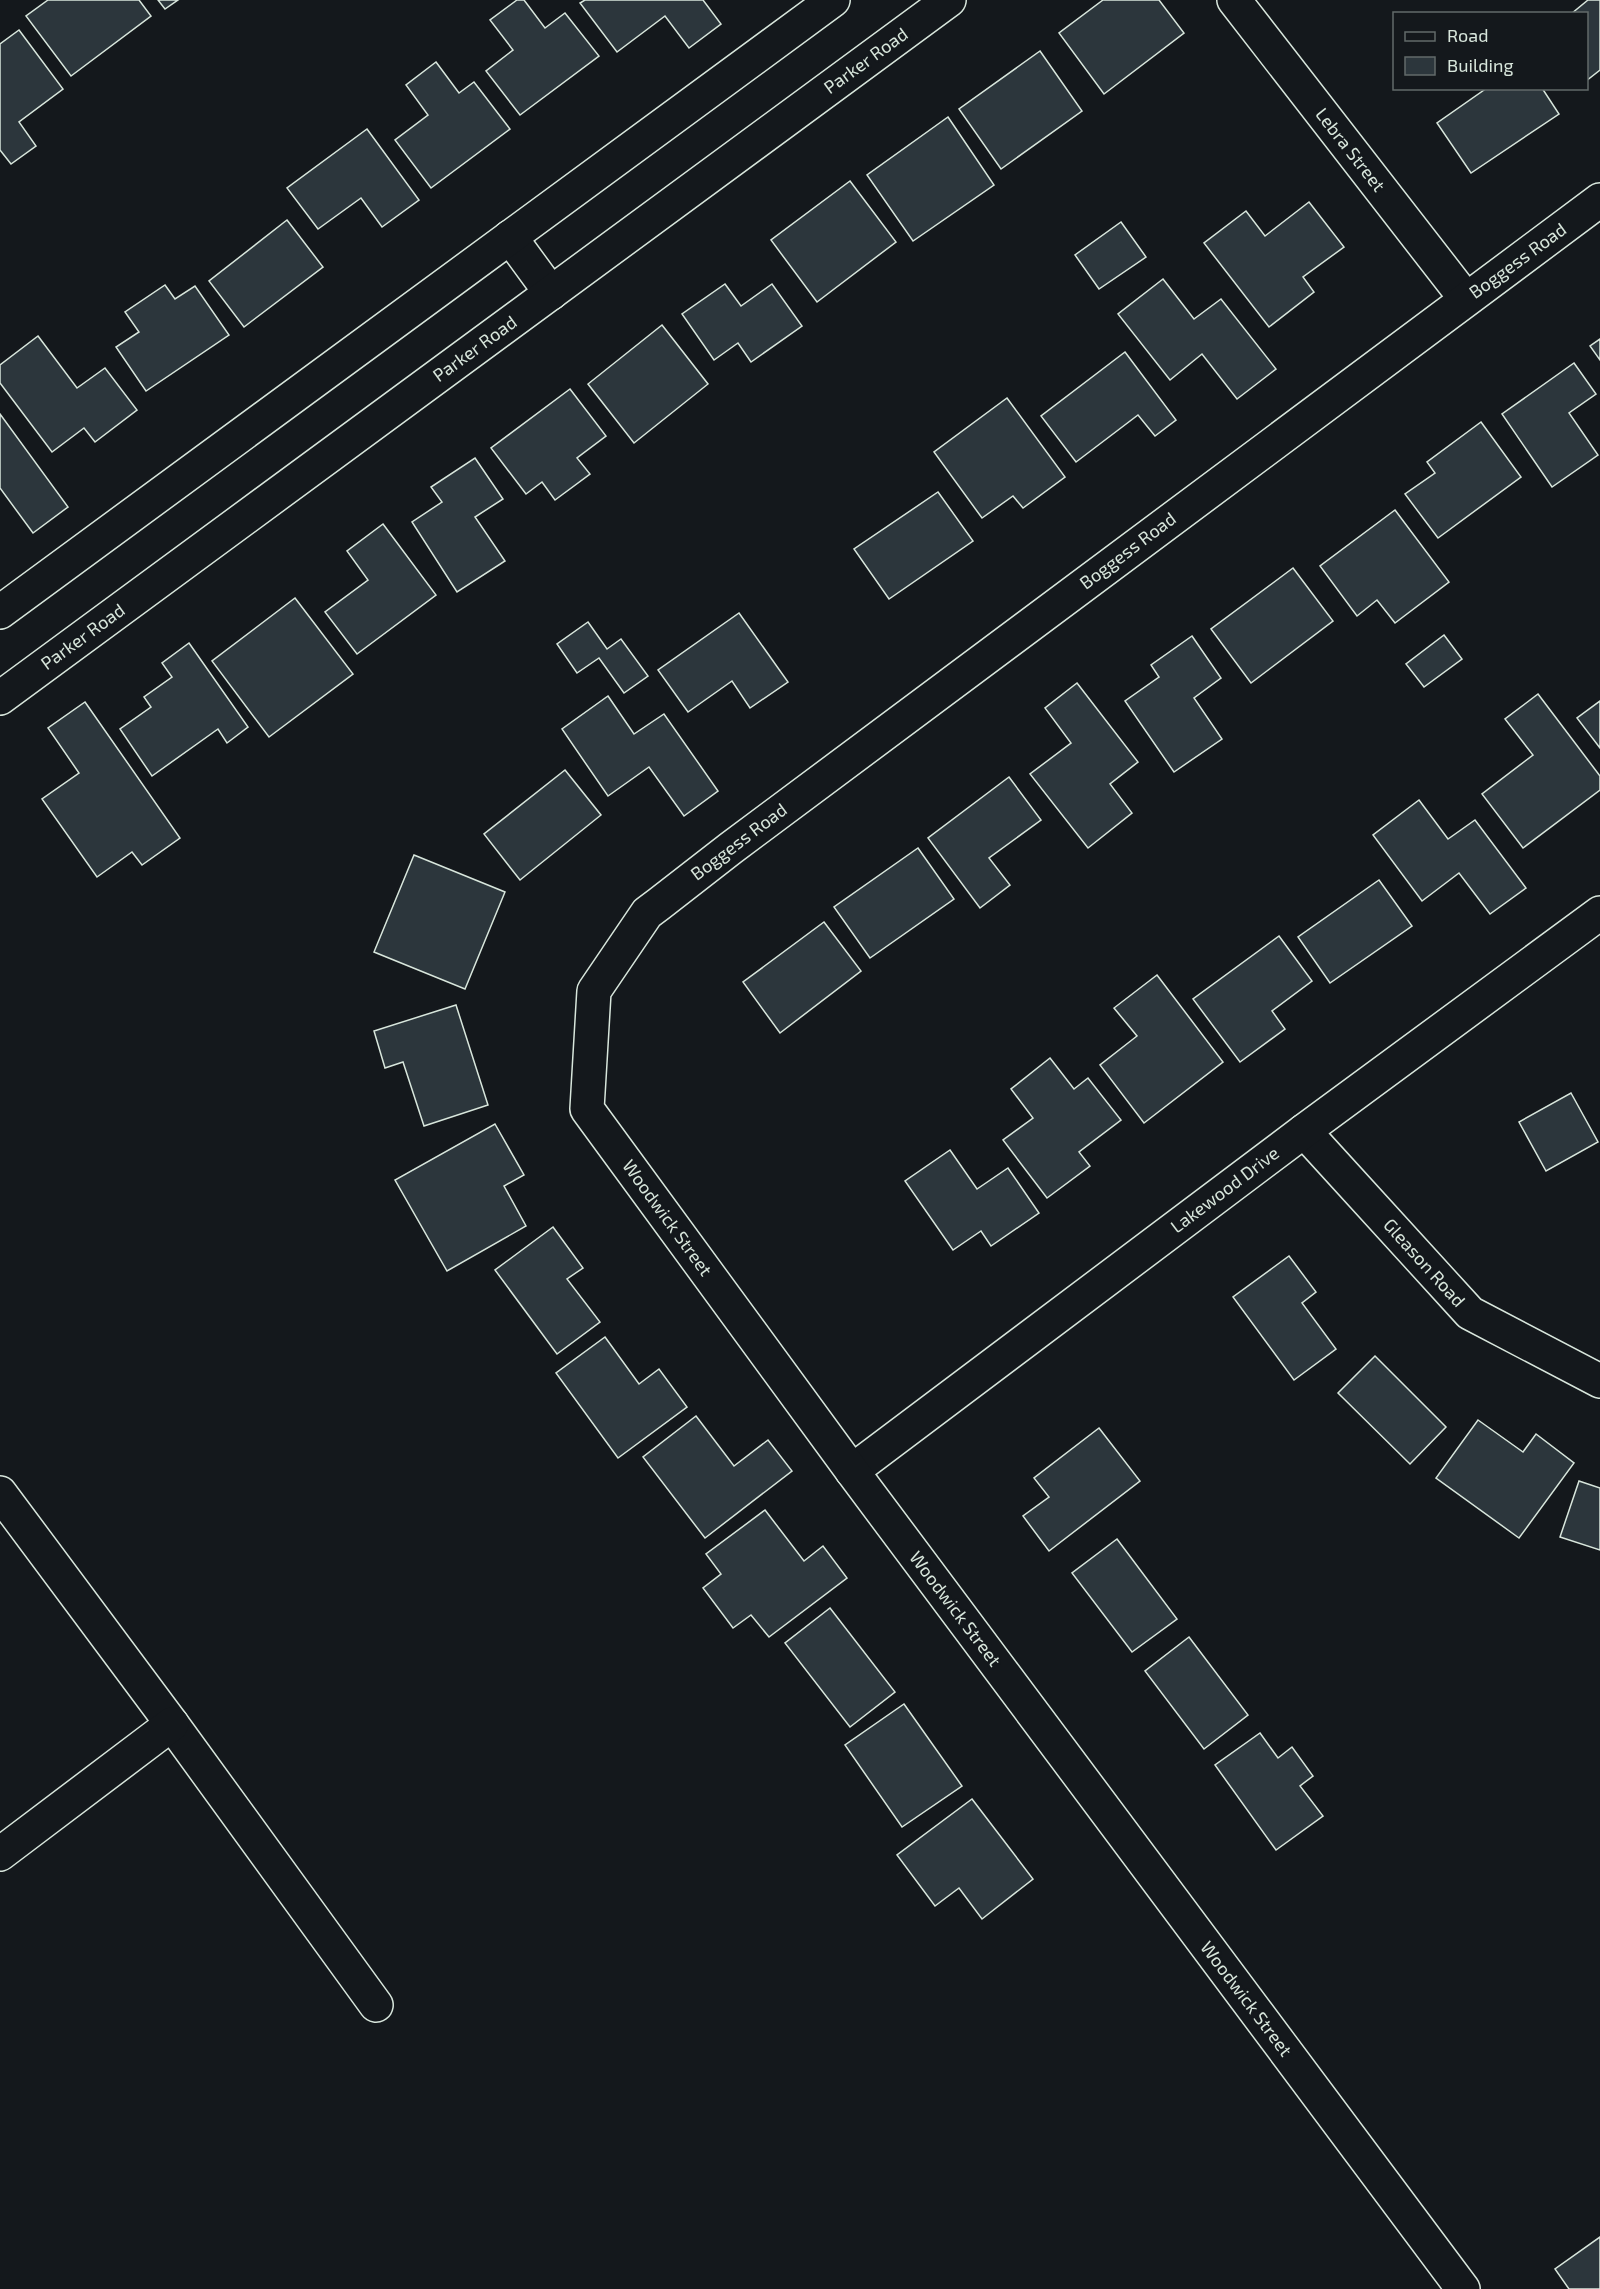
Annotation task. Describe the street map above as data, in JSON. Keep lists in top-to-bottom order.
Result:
{
  "streets": {
    "street": [
      "Parker Road",
      "Lebra Street",
      "Boggess Road",
      "Lakewood Drive",
      "Woodwick Street",
      "Gleason Road"
    ]
  },
  "crossings": [
    ["Lebra Street", "Boggess Road"],
    ["Boggess Road", "Woodwick Street"],
    ["Lakewood Drive", "Woodwick Street"],
    ["Lakewood Drive", "Gleason Road"]
  ],
  "legend": ["Road", "Building"]
}
